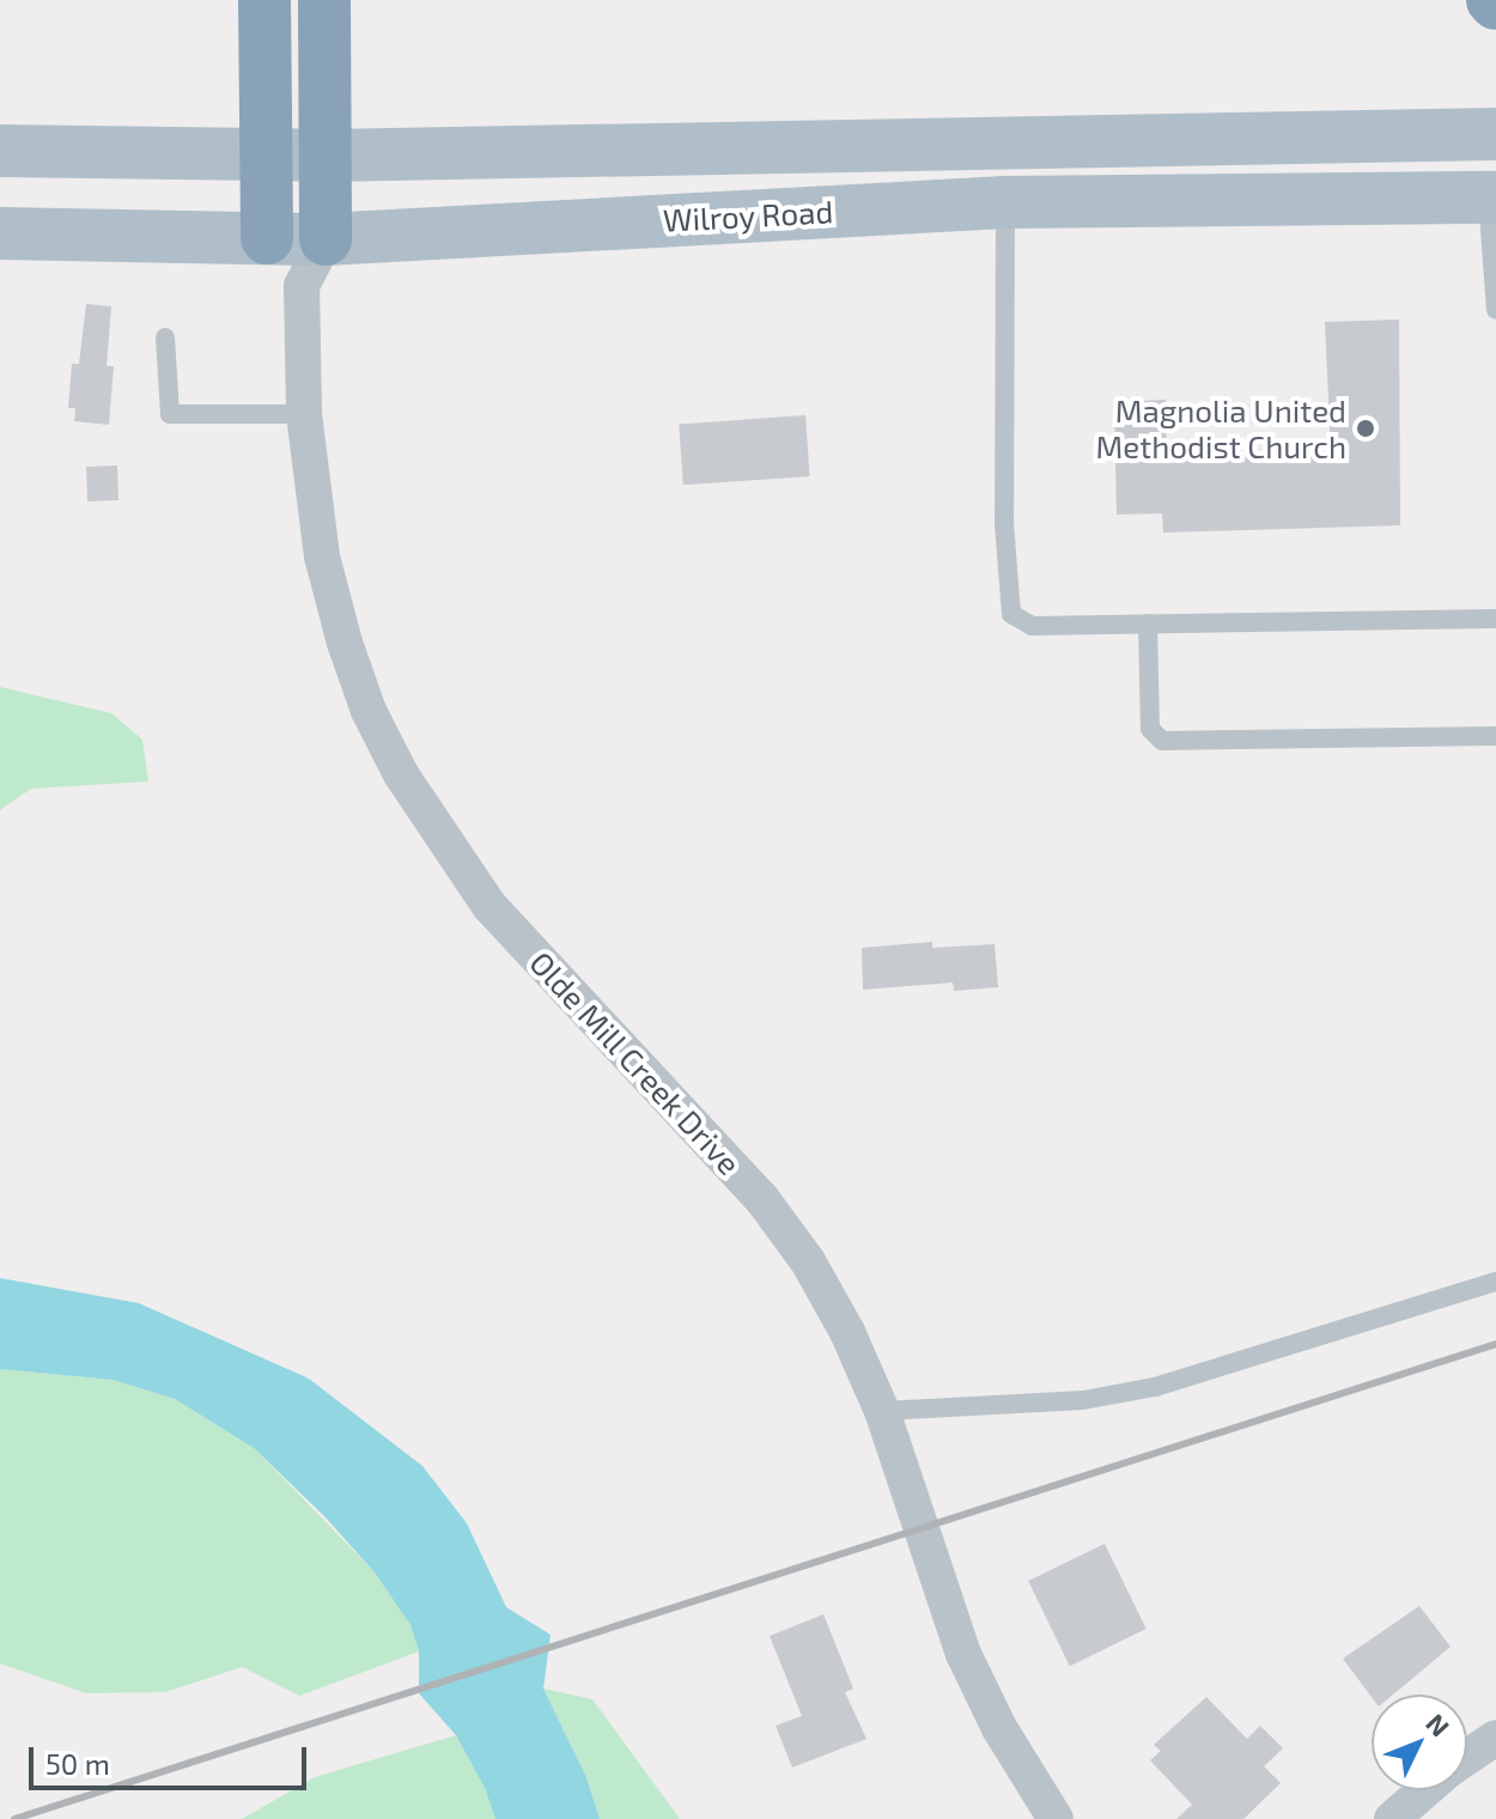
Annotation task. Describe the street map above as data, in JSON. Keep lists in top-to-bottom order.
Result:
{
  "streets": {
    "main road": ["Wilroy Road"],
    "street": ["Olde Mill Creek Drive"]
  },
  "crossings": [
    ["Wilroy Road", "Olde Mill Creek Drive"]
  ],
  "places": ["Magnolia United Methodist Church"],
  "scale_bar": "50 m",
  "north": "top right"
}
